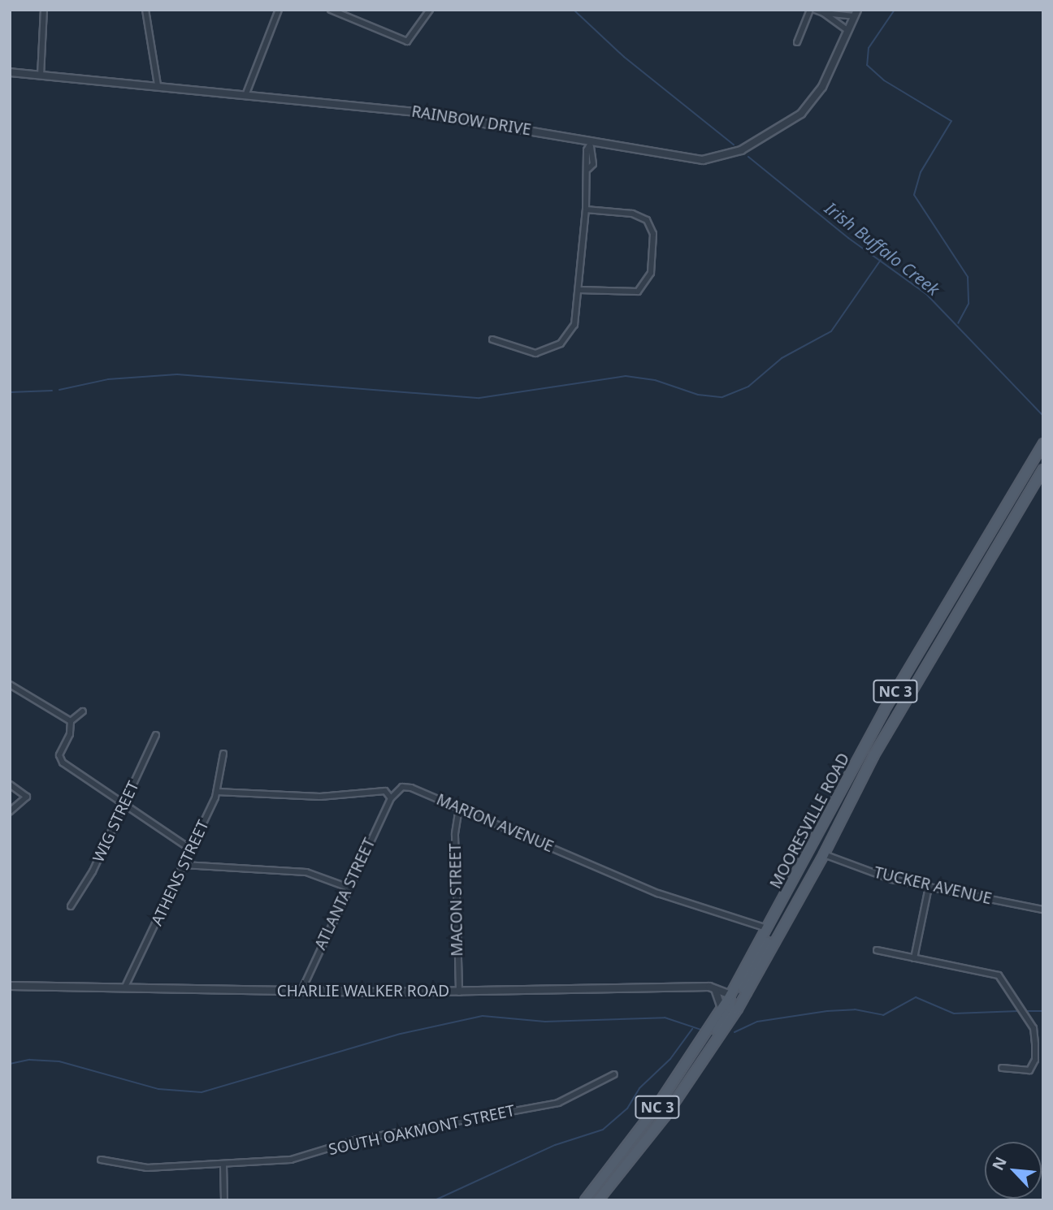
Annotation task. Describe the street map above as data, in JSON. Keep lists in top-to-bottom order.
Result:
{
  "streets": {
    "main road": ["NC 3", "MOORESVILLE ROAD"],
    "street": [
      "RAINBOW DRIVE",
      "WIG STREET",
      "MARION AVENUE",
      "ATHENS STREET",
      "TUCKER AVENUE",
      "ATLANTA STREET",
      "MACON STREET",
      "CHARLIE WALKER ROAD",
      "SOUTH OAKMONT STREET"
    ]
  },
  "crossings": [
    ["MOORESVILLE ROAD", "MARION AVENUE"],
    ["MOORESVILLE ROAD", "TUCKER AVENUE"],
    ["MOORESVILLE ROAD", "CHARLIE WALKER ROAD"],
    ["MARION AVENUE", "ATLANTA STREET"],
    ["MARION AVENUE", "MACON STREET"],
    ["ATHENS STREET", "CHARLIE WALKER ROAD"],
    ["ATLANTA STREET", "CHARLIE WALKER ROAD"],
    ["MACON STREET", "CHARLIE WALKER ROAD"]
  ],
  "water": ["Irish Buffalo Creek"],
  "north": "top left"
}
